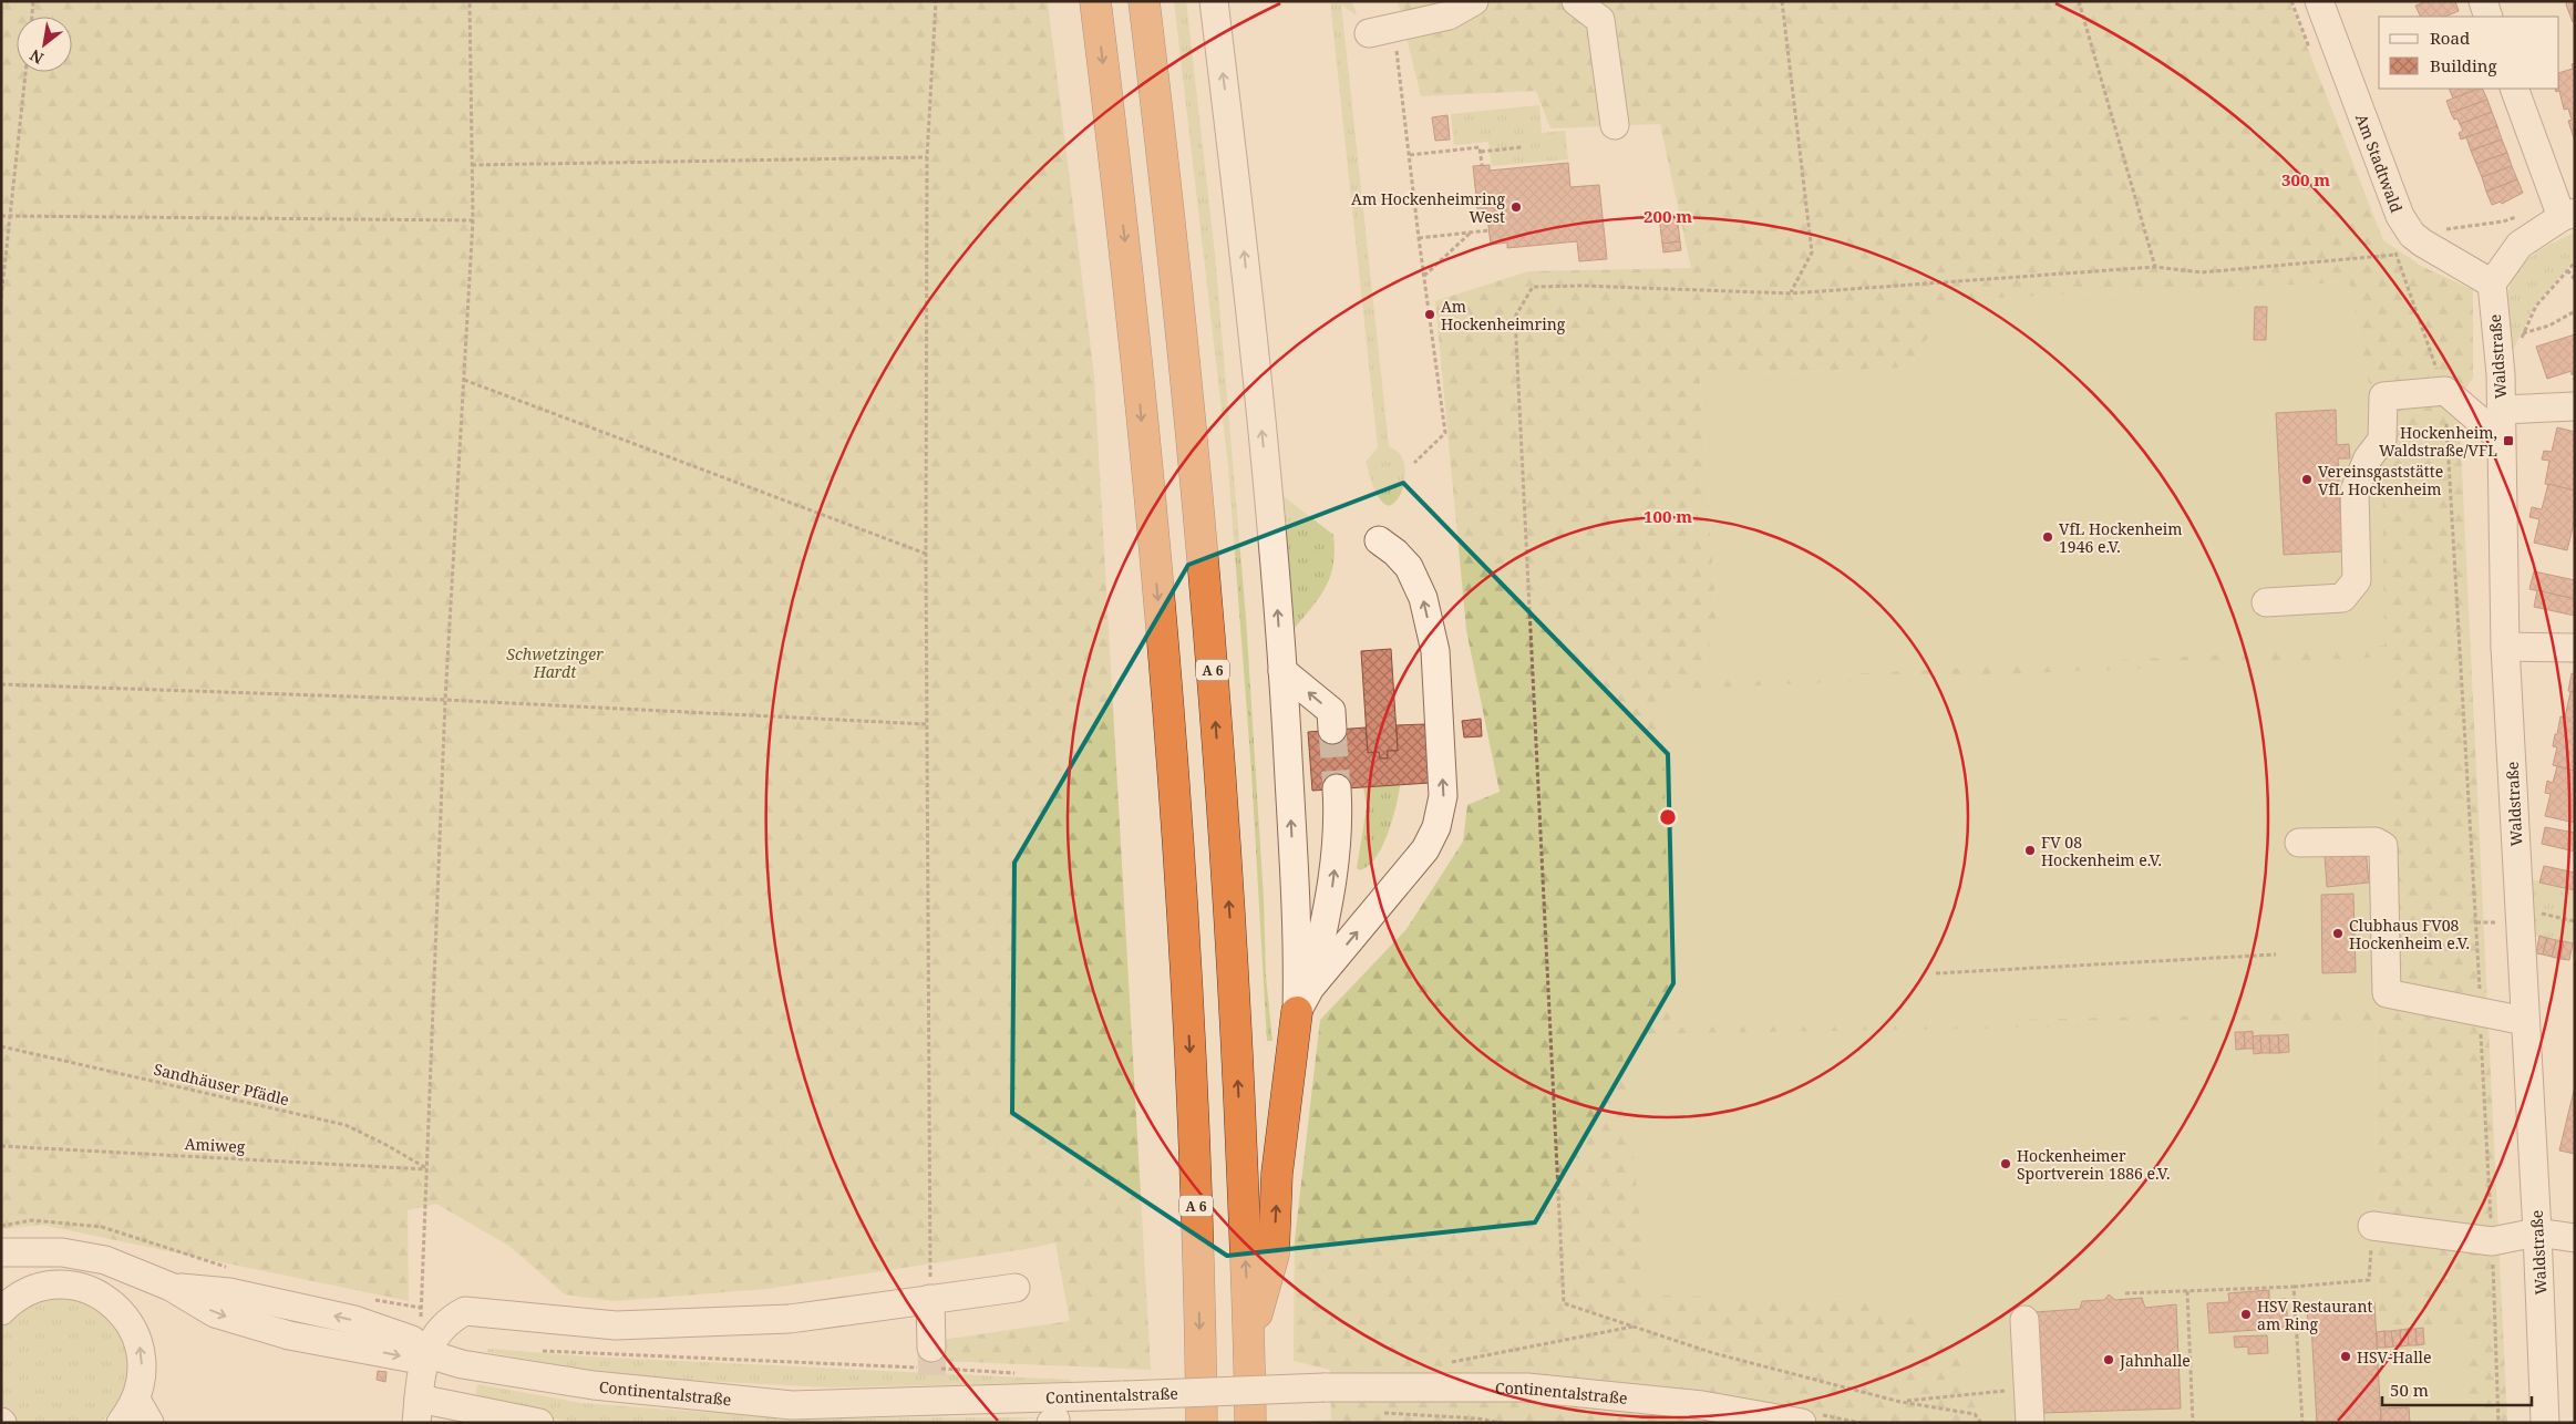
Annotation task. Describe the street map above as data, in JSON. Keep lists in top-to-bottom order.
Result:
{
  "streets": {
    "highway": ["A 6"],
    "street": ["Am Stadtwald", "Waldstraße", "Continentalstraße"],
    "path": ["Sandhäuser Pfädle", "Amiweg"]
  },
  "crossings": [
    ["Am Stadtwald", "Waldstraße"],
    ["Sandhäuser Pfädle", "Amiweg"]
  ],
  "parks": ["Schwetzinger Hardt"],
  "places": {
    "other": [
      "Am Hockenheimring West",
      "Am Hockenheimring",
      "Vereinsgaststätte VfL Hockenheim",
      "VfL Hockenheim 1946 e.V.",
      "FV 08 Hockenheim e.V.",
      "Clubhaus FV08 Hockenheim e.V.",
      "Hockenheimer Sportverein 1886 e.V.",
      "HSV Restaurant am Ring",
      "HSV-Halle",
      "Jahnhalle"
    ],
    "transit": ["Hockenheim, Waldstraße/VFL"]
  },
  "legend": ["Road", "Building"],
  "scale_bar": "50 m",
  "north": "bottom left",
  "rings": ["300 m", "200 m", "100 m"]
}
